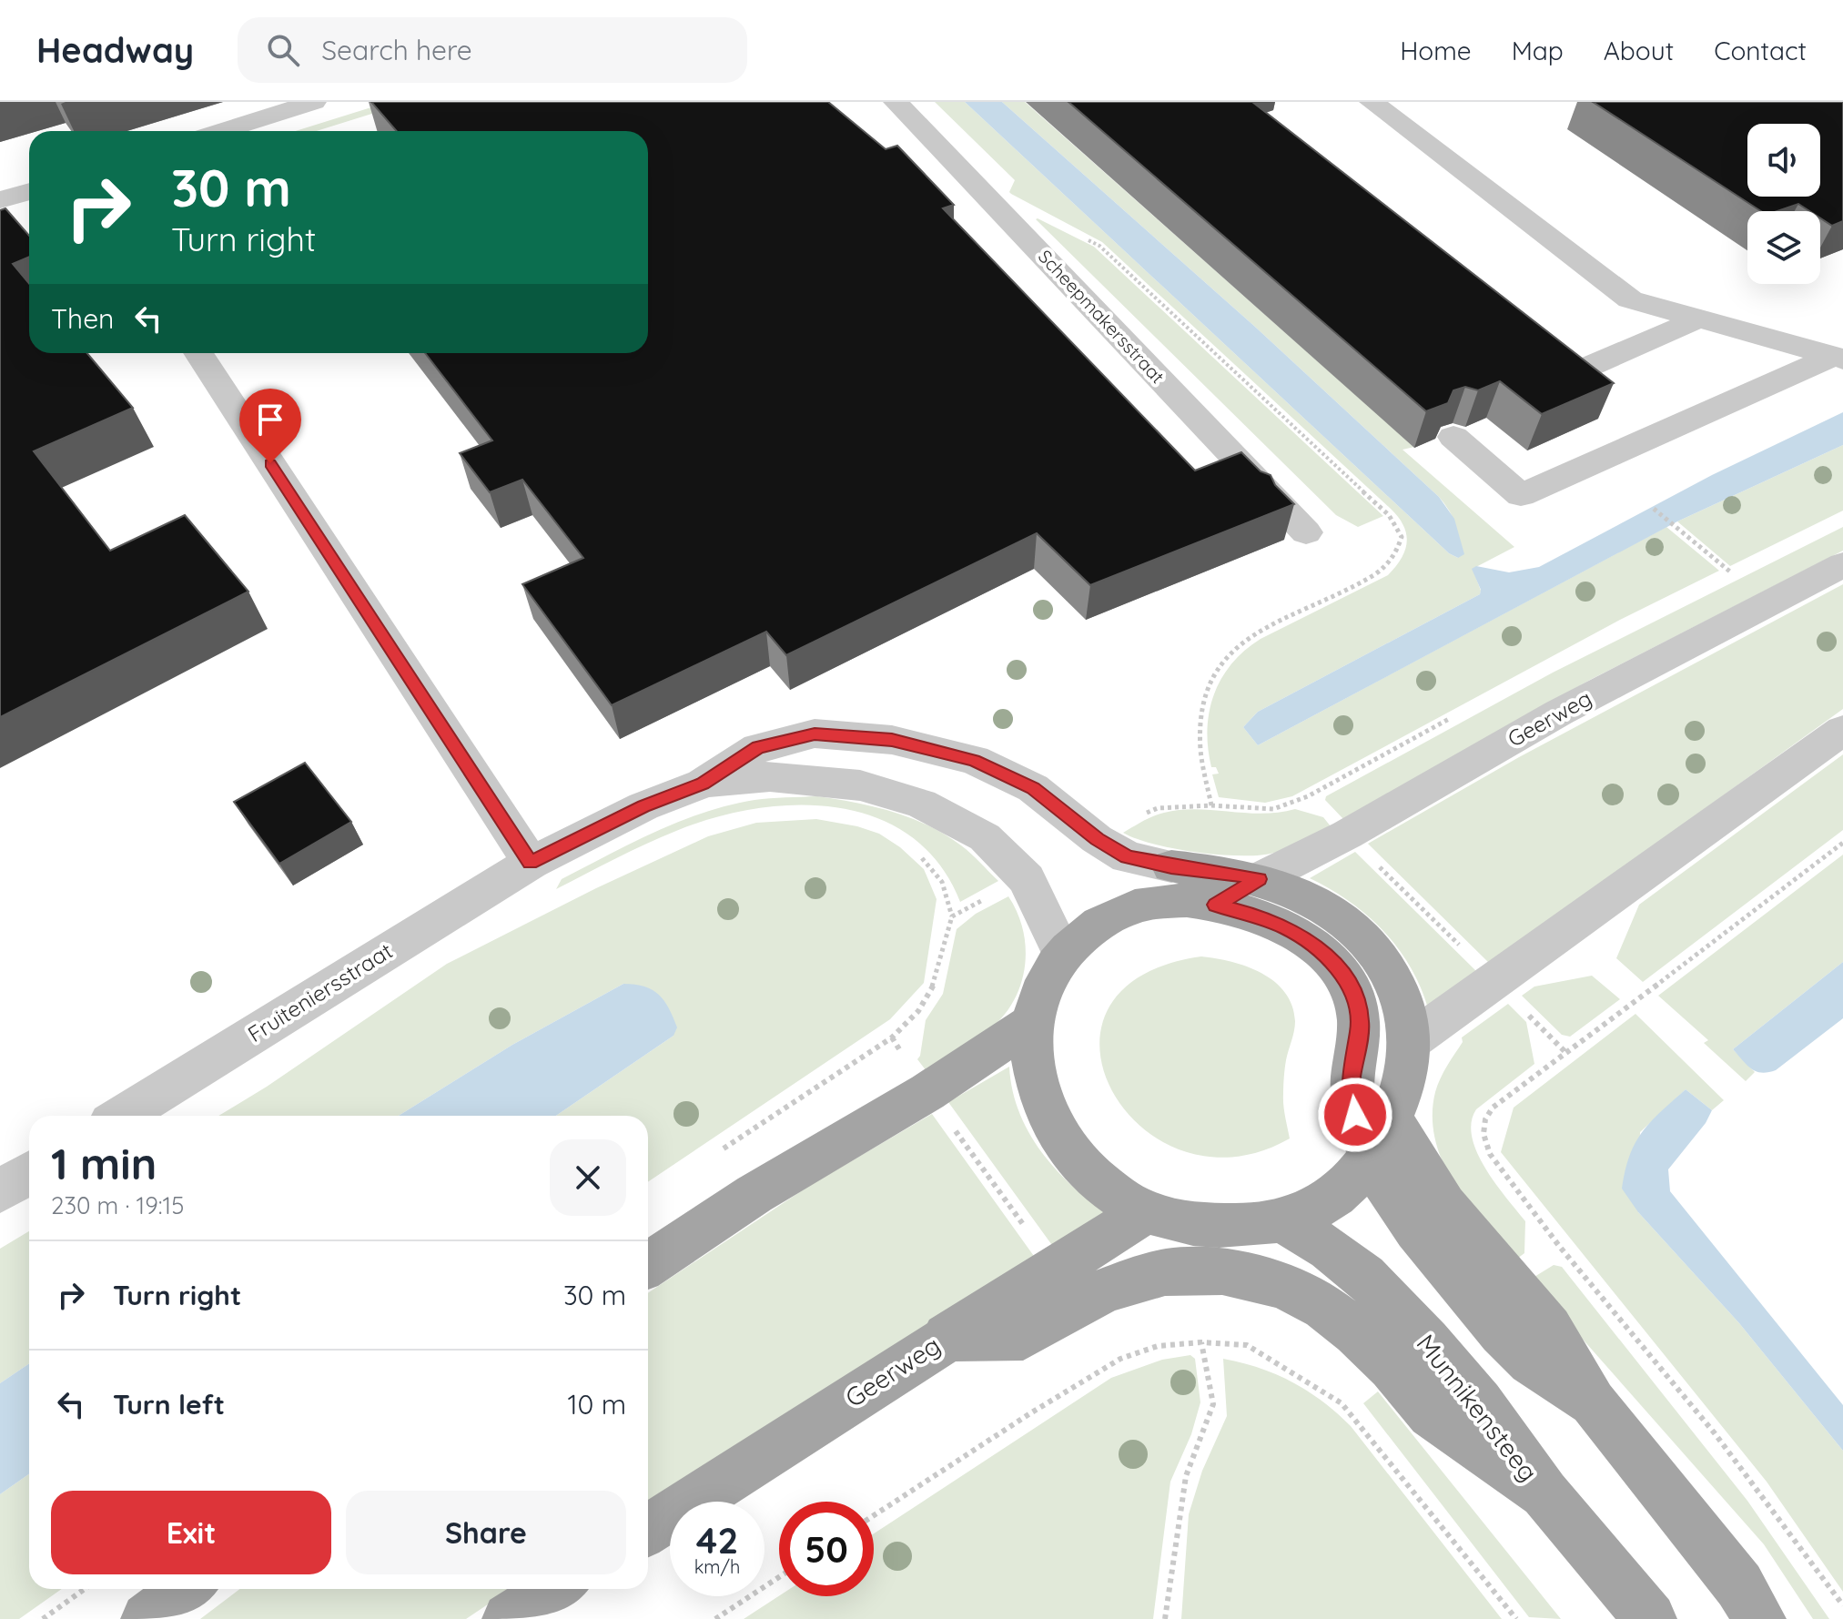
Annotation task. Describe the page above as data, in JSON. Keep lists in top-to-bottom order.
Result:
{
  "streets": {
    "main road": ["Geerweg", "Munnikensteeg"],
    "street": ["Scheepmakersstraat", "Fruiteniersstraat"]
  },
  "page": {
    "header": "Headway",
    "search": "Search here",
    "nav": [
      "Home",
      "Map",
      "About",
      "Contact"
    ],
    "turn": ["30 m", "Turn right"],
    "then": "Then",
    "heading": ["1 min", "230 m · 19:15"],
    "list": [
      {
        "name": "Turn right",
        "value": "30 m"
      },
      {
        "name": "Turn left",
        "value": "10 m"
      }
    ],
    "buttons": ["Exit", "Share"],
    "speed": "42 km/h",
    "limit": "50"
  }
}
